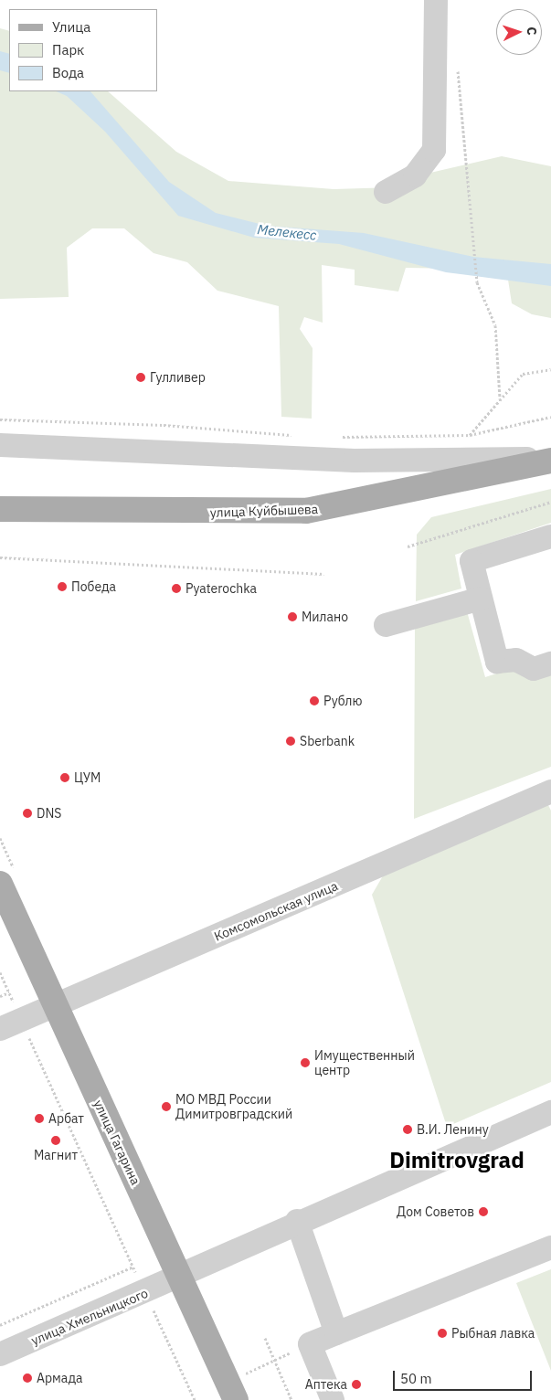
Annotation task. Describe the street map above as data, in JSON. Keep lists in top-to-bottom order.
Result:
{
  "streets": {
    "main road": ["улица Куйбышева", "улица Гагарина"],
    "street": ["Комсомольская улица", "улица Хмельницкого"]
  },
  "crossings": [
    ["Комсомольская улица", "улица Гагарина"],
    ["улица Гагарина", "улица Хмельницкого"]
  ],
  "districts": ["Dimitrovgrad"],
  "water": ["Мелекесс"],
  "places": [
    "Гулливер",
    "Победа",
    "Pyaterochka",
    "Милано",
    "Рублю",
    "Sberbank",
    "ЦУМ",
    "DNS",
    "Имущественный центр",
    "МО МВД России Димитровградский",
    "Арбат",
    "В.И. Ленину",
    "Магнит",
    "Дом Советов",
    "Рыбная лавка",
    "Армада",
    "Аптека"
  ],
  "legend": ["Улица", "Парк", "Вода"],
  "scale_bar": "50 m",
  "north": "right"
}
